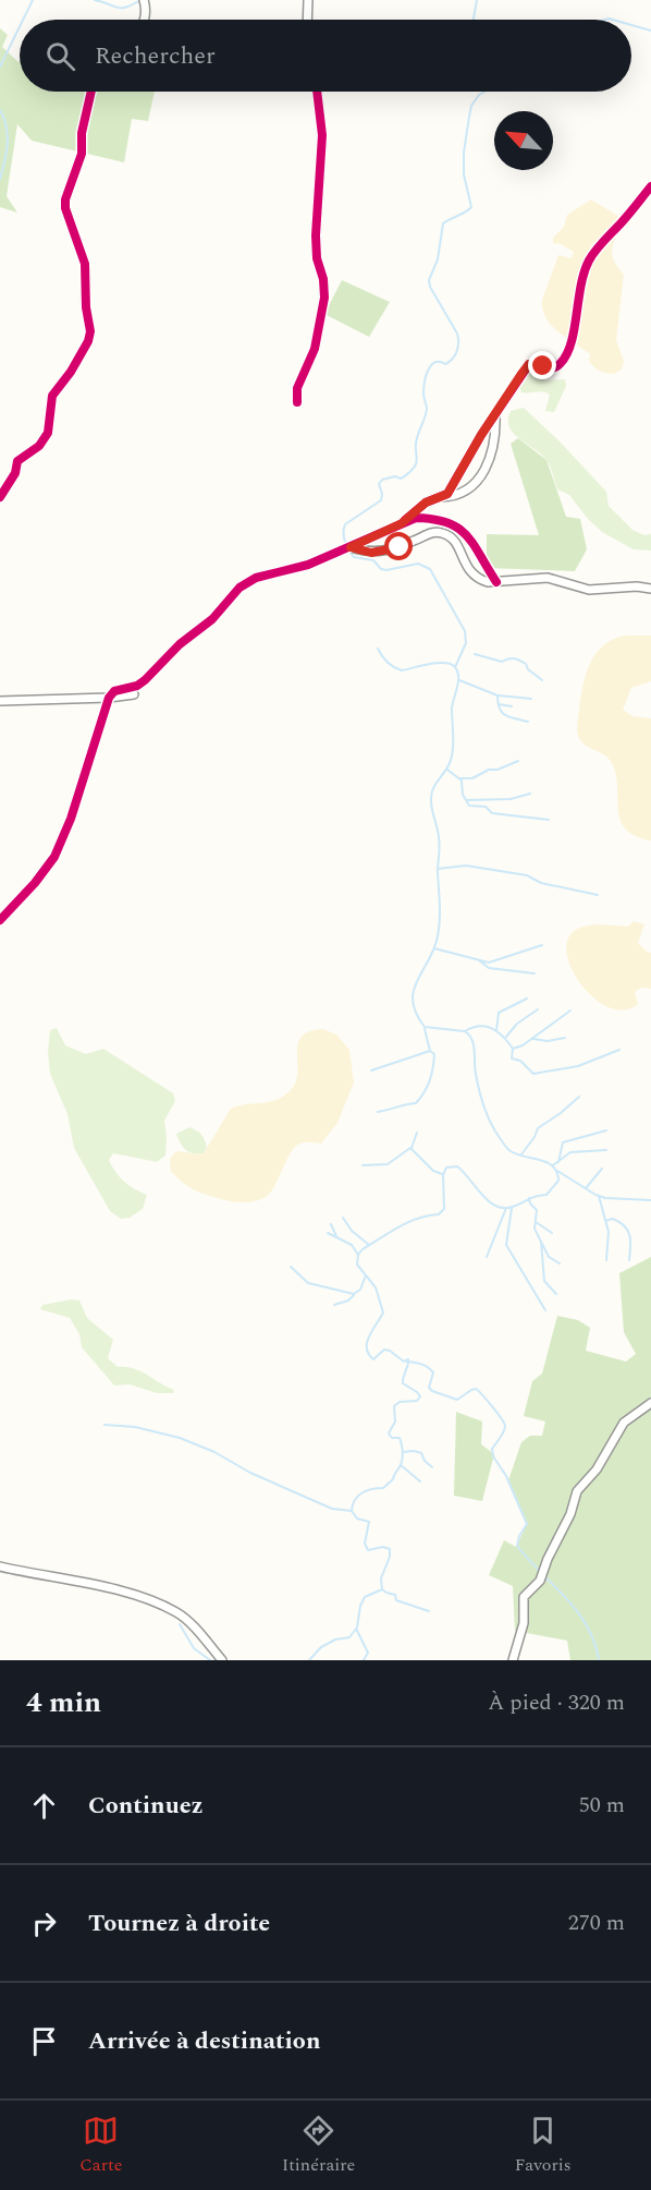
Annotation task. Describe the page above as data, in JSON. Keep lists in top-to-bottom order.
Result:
{
  "north": "top left",
  "page": {
    "search": "Rechercher",
    "heading": ["4 min", "À pied · 320 m"],
    "list": [
      ["Continuez", "50 m"],
      ["Tournez à droite", "270 m"],
      "Arrivée à destination"
    ],
    "nav": ["Carte", "Itinéraire", "Favoris"]
  }
}
